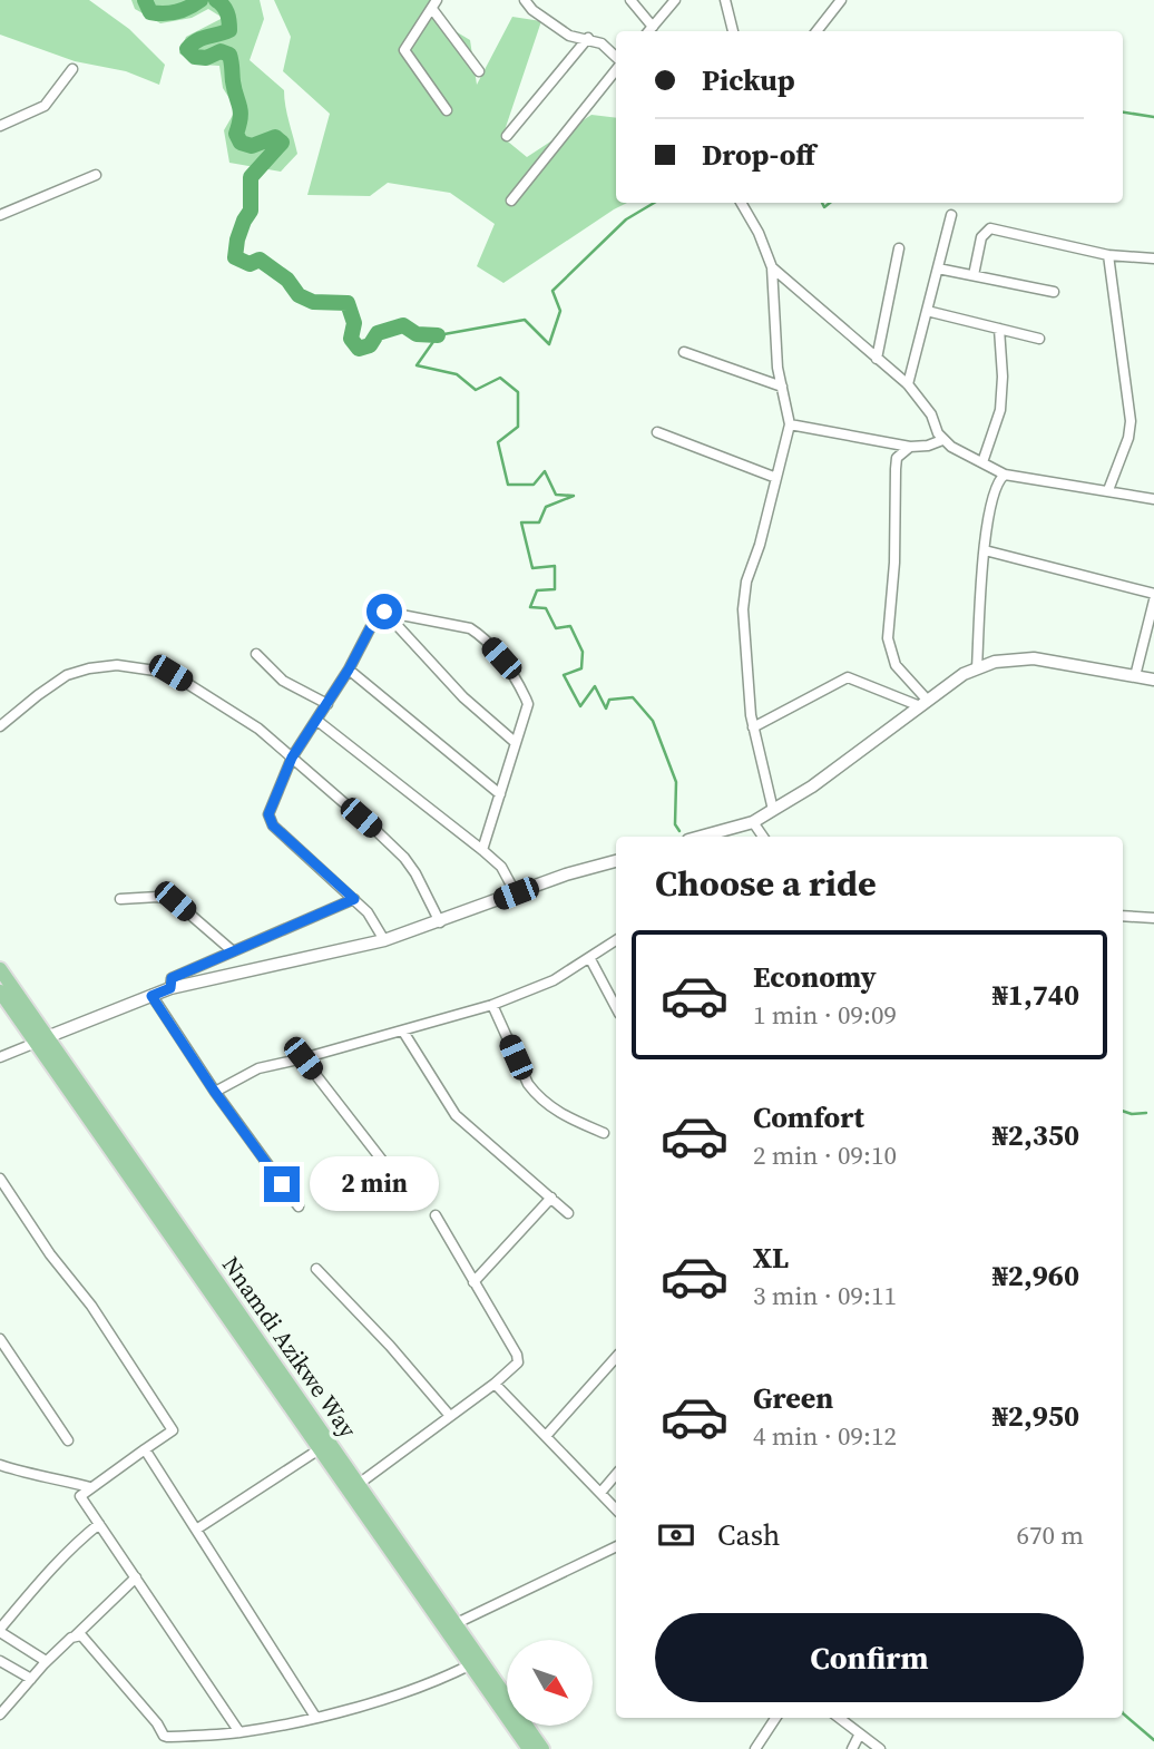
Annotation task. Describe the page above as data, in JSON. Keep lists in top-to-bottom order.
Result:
{
  "streets": {
    "highway": ["Nnamdi Azikwe Way"]
  },
  "north": "bottom right",
  "page": {
    "banner": ["Pickup", "Drop-off"],
    "heading": "Choose a ride",
    "list": [
      {
        "name": "Economy",
        "note": "1 min · 09:09",
        "value": "₦1,740"
      },
      {
        "name": "Comfort",
        "note": "2 min · 09:10",
        "value": "₦2,350"
      },
      {
        "name": "XL",
        "note": "3 min · 09:11",
        "value": "₦2,960"
      },
      {
        "name": "Green",
        "note": "4 min · 09:12",
        "value": "₦2,950"
      }
    ],
    "bubble": "2 min",
    "pay": ["Cash", "670 m"],
    "buttons": "Confirm"
  }
}
